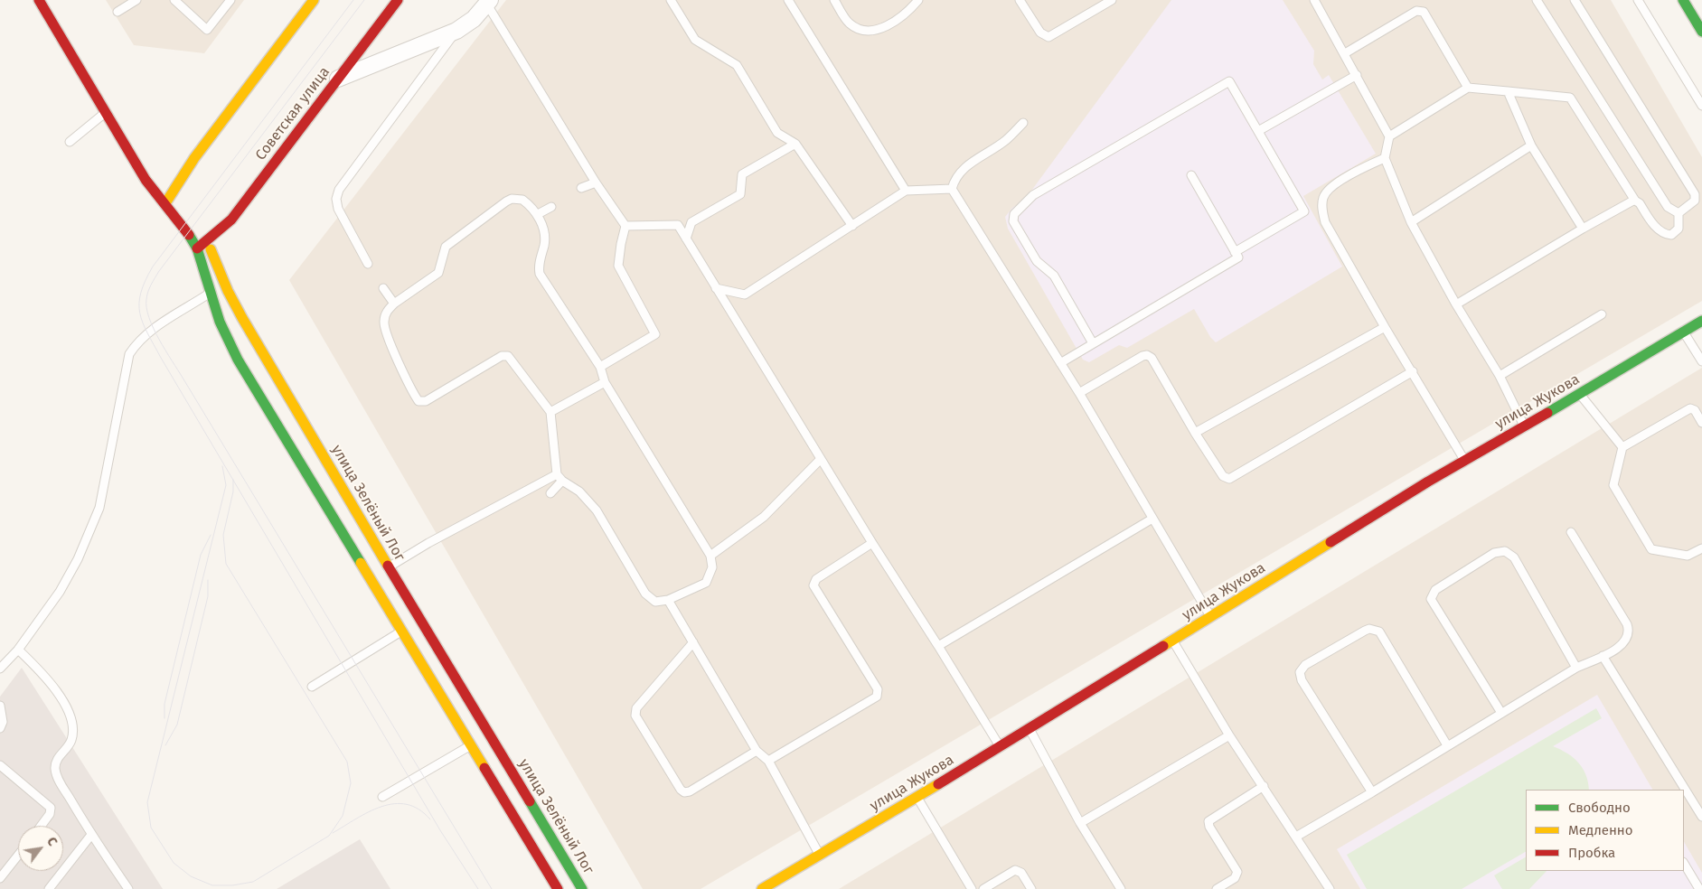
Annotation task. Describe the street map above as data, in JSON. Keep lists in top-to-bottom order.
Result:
{
  "streets": {
    "main road": ["Советская улица", "улица Жукова", "улица Зелёный Лог"]
  },
  "crossings": [
    ["Советская улица", "улица Зелёный Лог"]
  ],
  "legend": ["Свободно", "Медленно", "Пробка"],
  "north": "top right"
}
